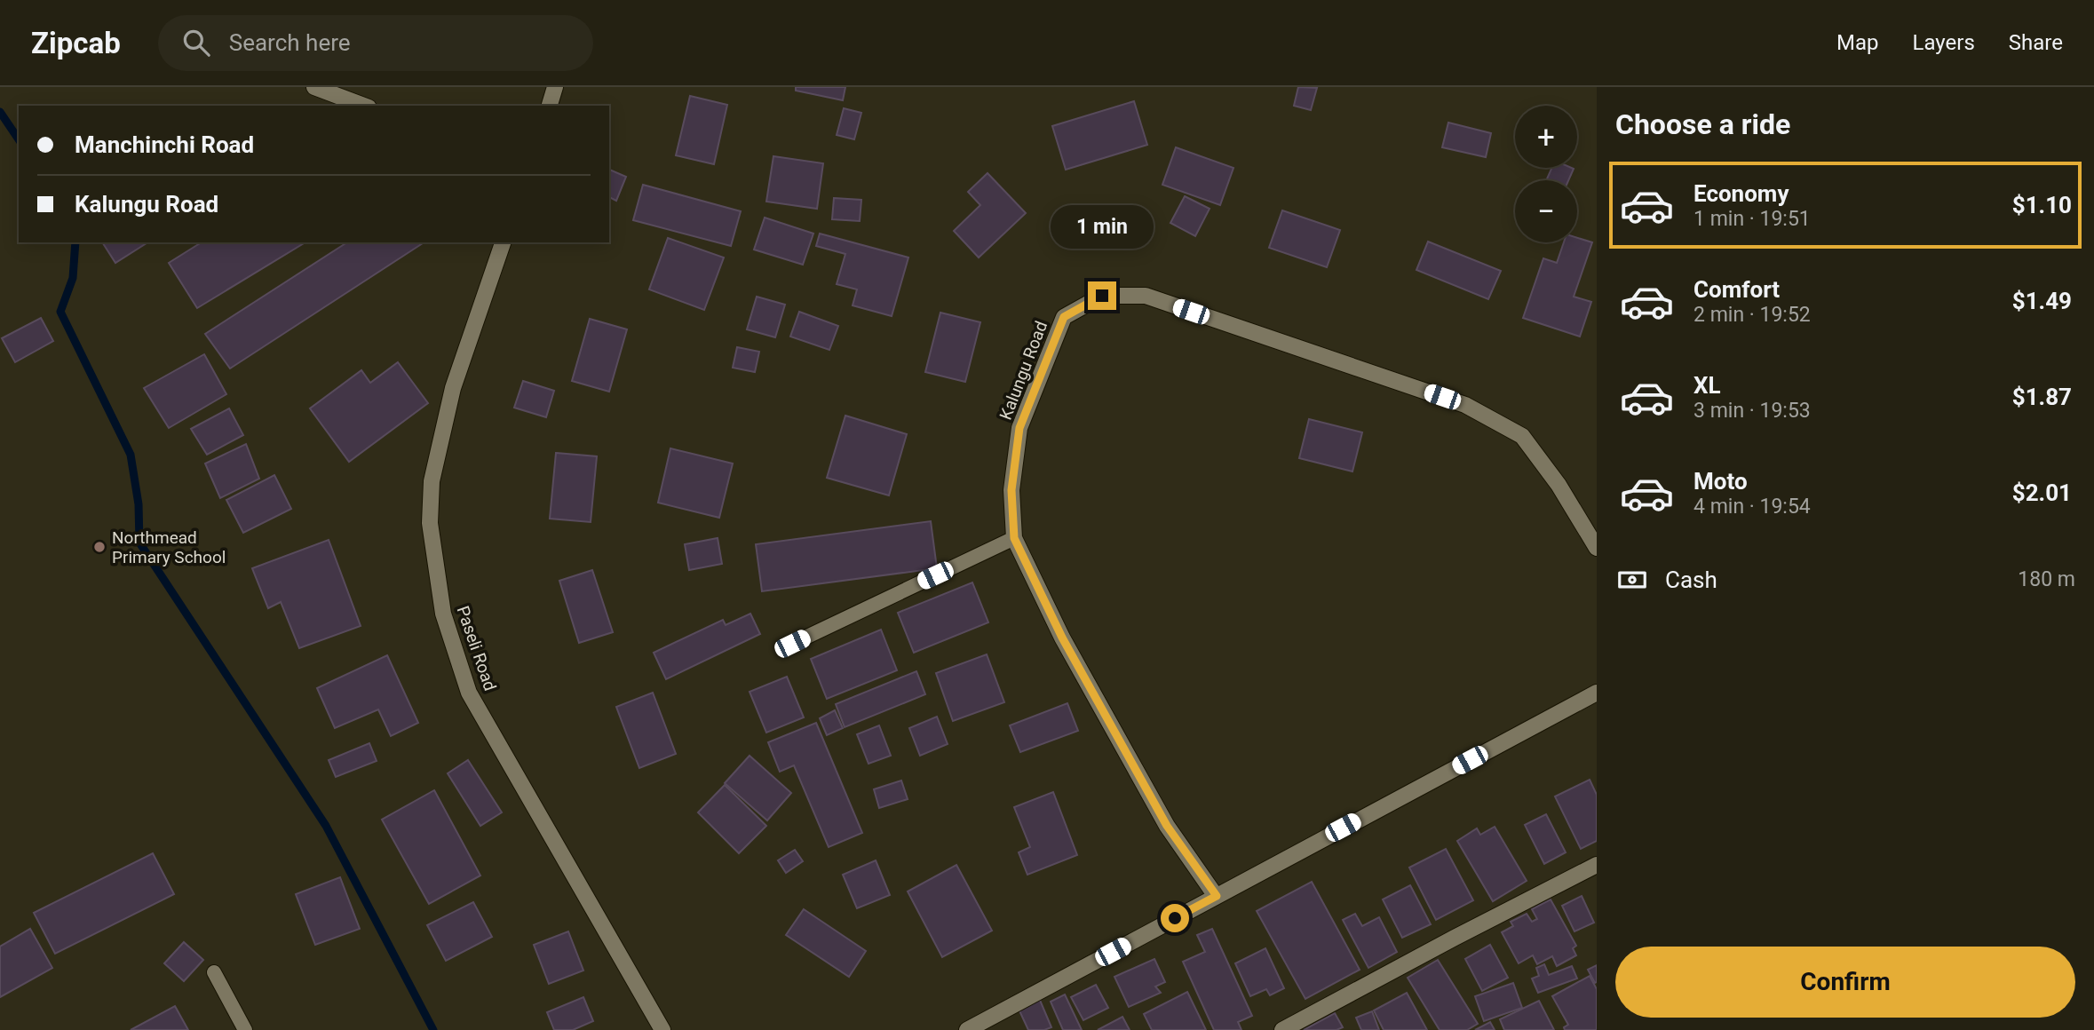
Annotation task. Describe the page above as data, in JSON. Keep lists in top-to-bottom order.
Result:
{
  "streets": {
    "street": ["Kalungu Road", "Paseli Road"]
  },
  "places": ["Northmead Primary School"],
  "page": {
    "header": "Zipcab",
    "search": "Search here",
    "nav": ["Map", "Layers", "Share"],
    "heading": "Choose a ride",
    "map_buttons": ["+", "−"],
    "banner": ["Manchinchi Road", "Kalungu Road"],
    "list": [
      {
        "name": "Economy",
        "note": "1 min · 19:51",
        "value": "$1.10"
      },
      {
        "name": "Comfort",
        "note": "2 min · 19:52",
        "value": "$1.49"
      },
      {
        "name": "XL",
        "note": "3 min · 19:53",
        "value": "$1.87"
      },
      {
        "name": "Moto",
        "note": "4 min · 19:54",
        "value": "$2.01"
      }
    ],
    "bubble": "1 min",
    "pay": ["Cash", "180 m"],
    "buttons": "Confirm"
  }
}
